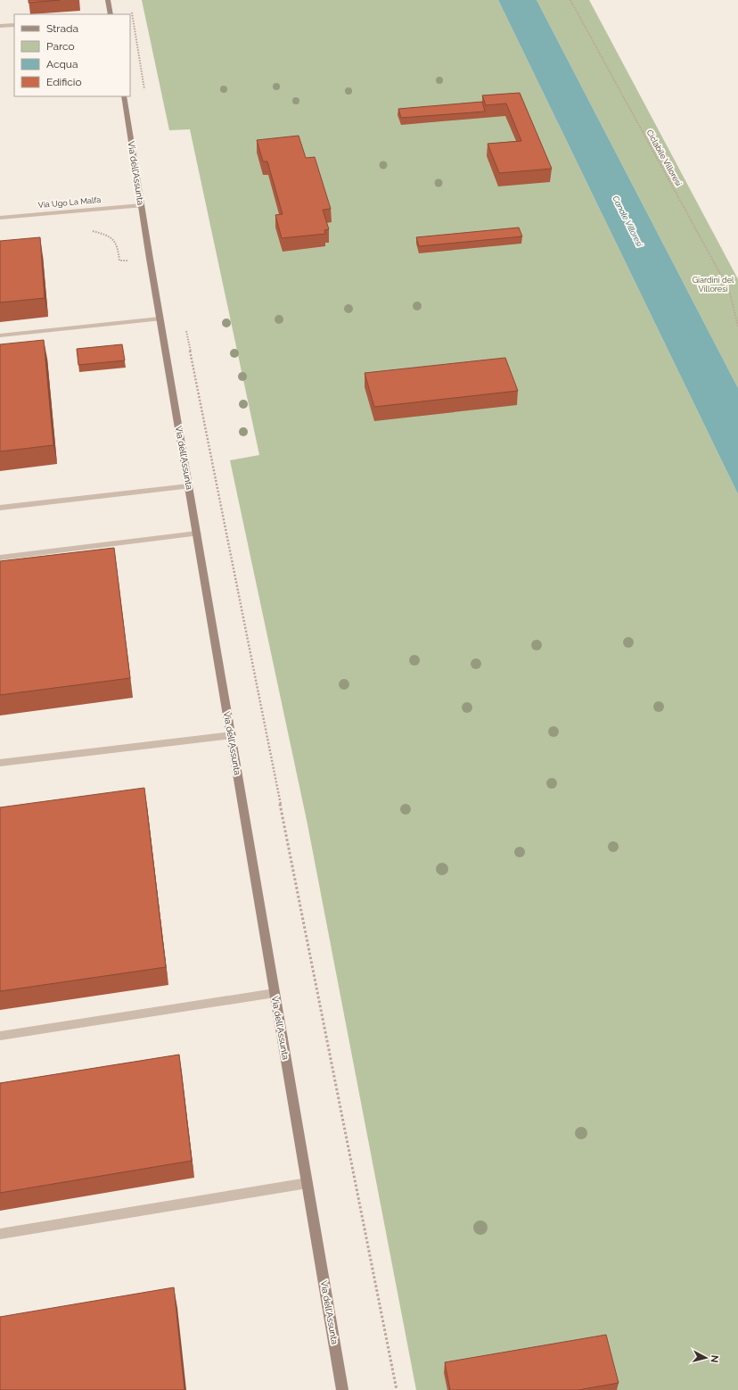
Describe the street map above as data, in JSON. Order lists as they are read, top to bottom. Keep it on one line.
{"streets":{"street":["Via dell'Assunta","Via Ugo La Malfa"],"path":["Ciclabile Villoresi"]},"crossings":[["Via dell'Assunta","Via Ugo La Malfa"]],"water":["Canale Villoresi"],"parks":["Giardini del Villoresi"],"legend":["Strada","Parco","Acqua","Edificio"],"north":"right"}
